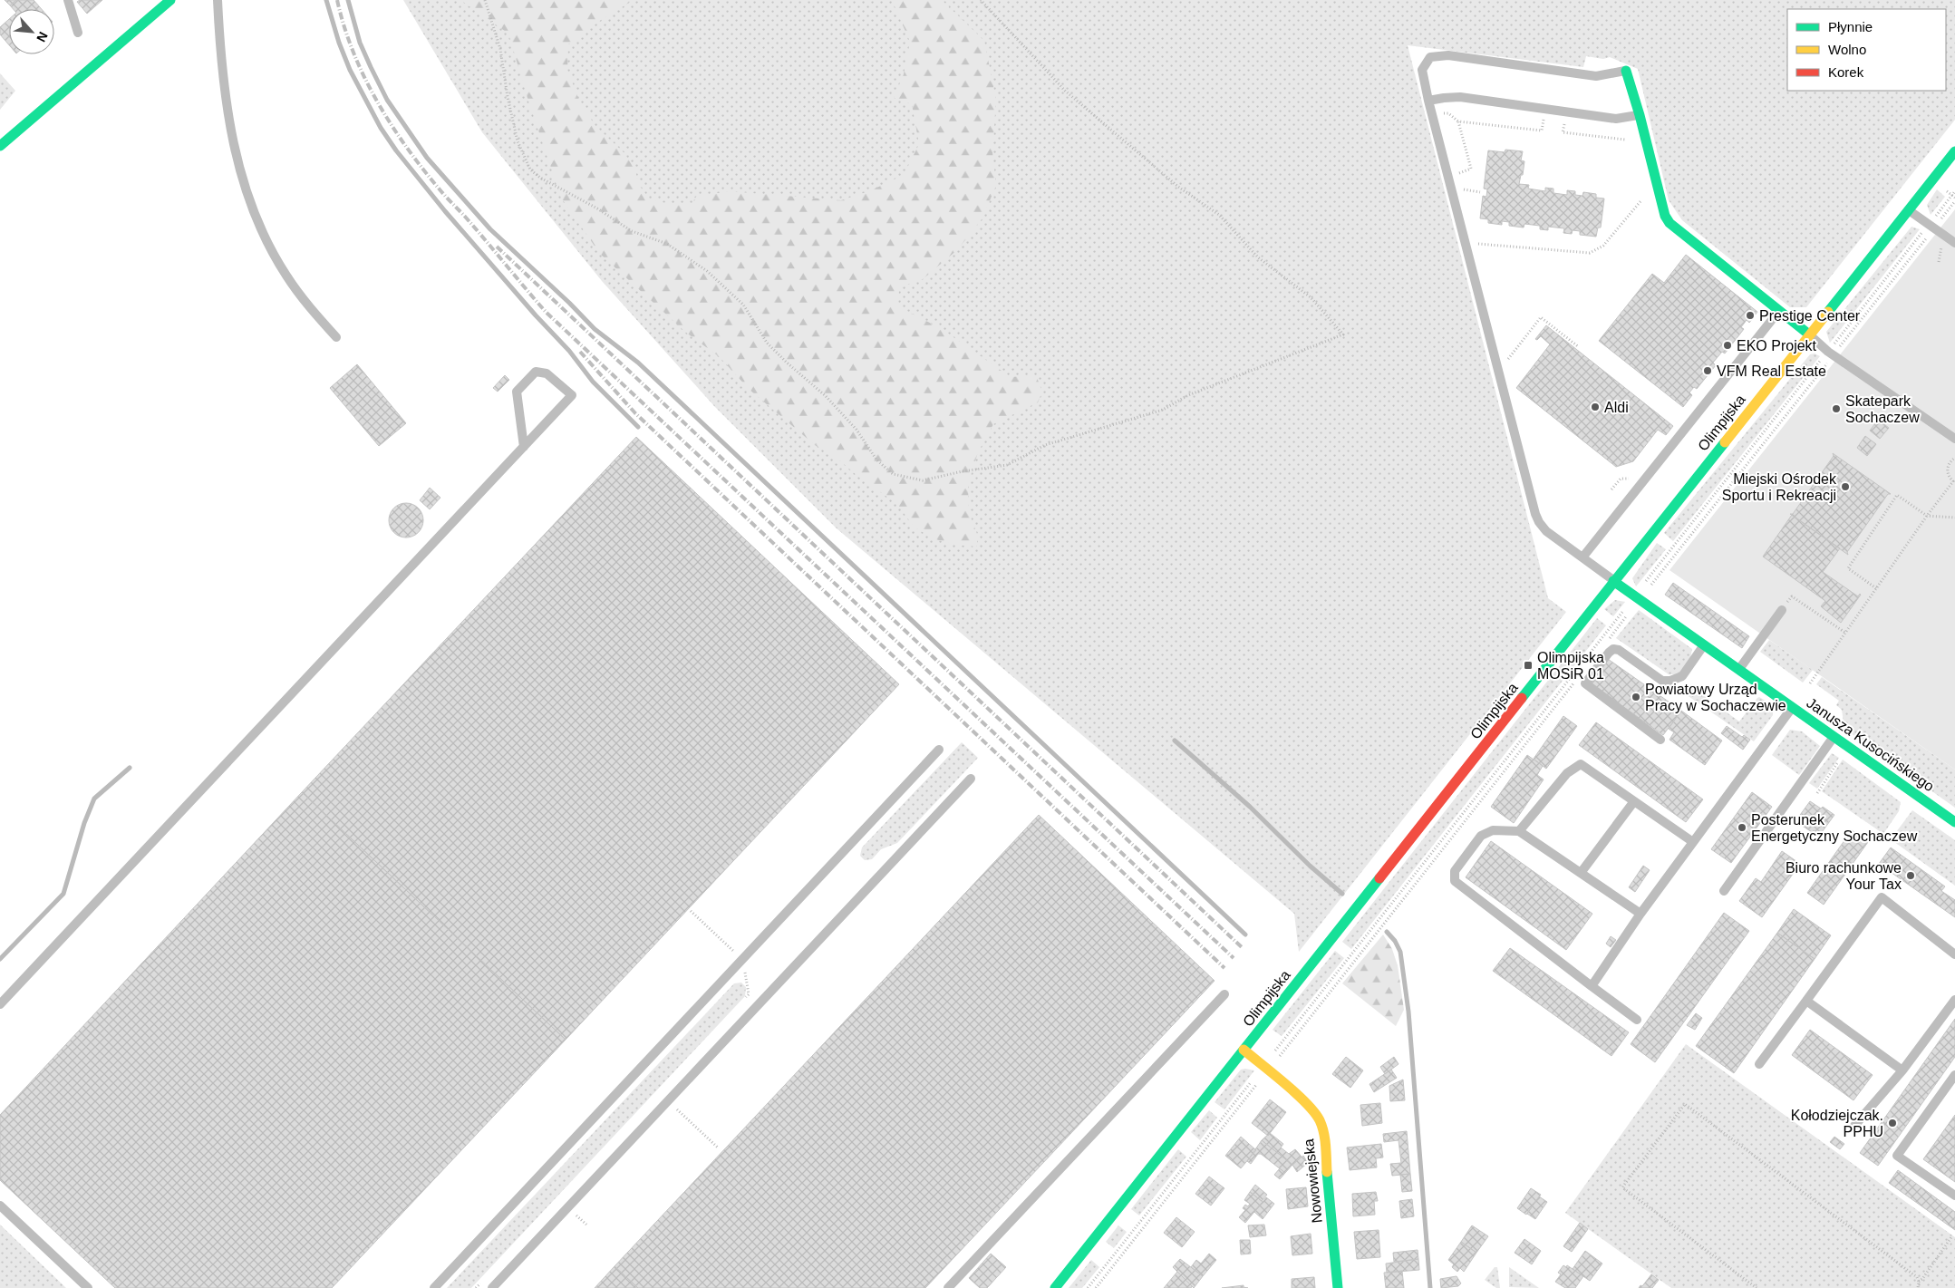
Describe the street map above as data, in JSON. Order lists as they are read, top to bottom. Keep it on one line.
{"streets":{"street":["Olimpijska","Janusza Kusocińskiego","Nowowiejska"]},"crossings":[["Olimpijska","Janusza Kusocińskiego"],["Olimpijska","Nowowiejska"]],"places":{"other":["Prestige Center","EKO Projekt","VFM Real Estate","Aldi","Skatepark Sochaczew","Miejski Ośrodek Sportu i Rekreacji","Powiatowy Urząd Pracy w Sochaczewie","Posterunek Energetyczny Sochaczew","Biuro rachunkowe Your Tax","Kołodziejczak. PPHU"],"transit":["Olimpijska MOSiR 01"]},"legend":["Płynnie","Wolno","Korek"],"north":"bottom right"}
